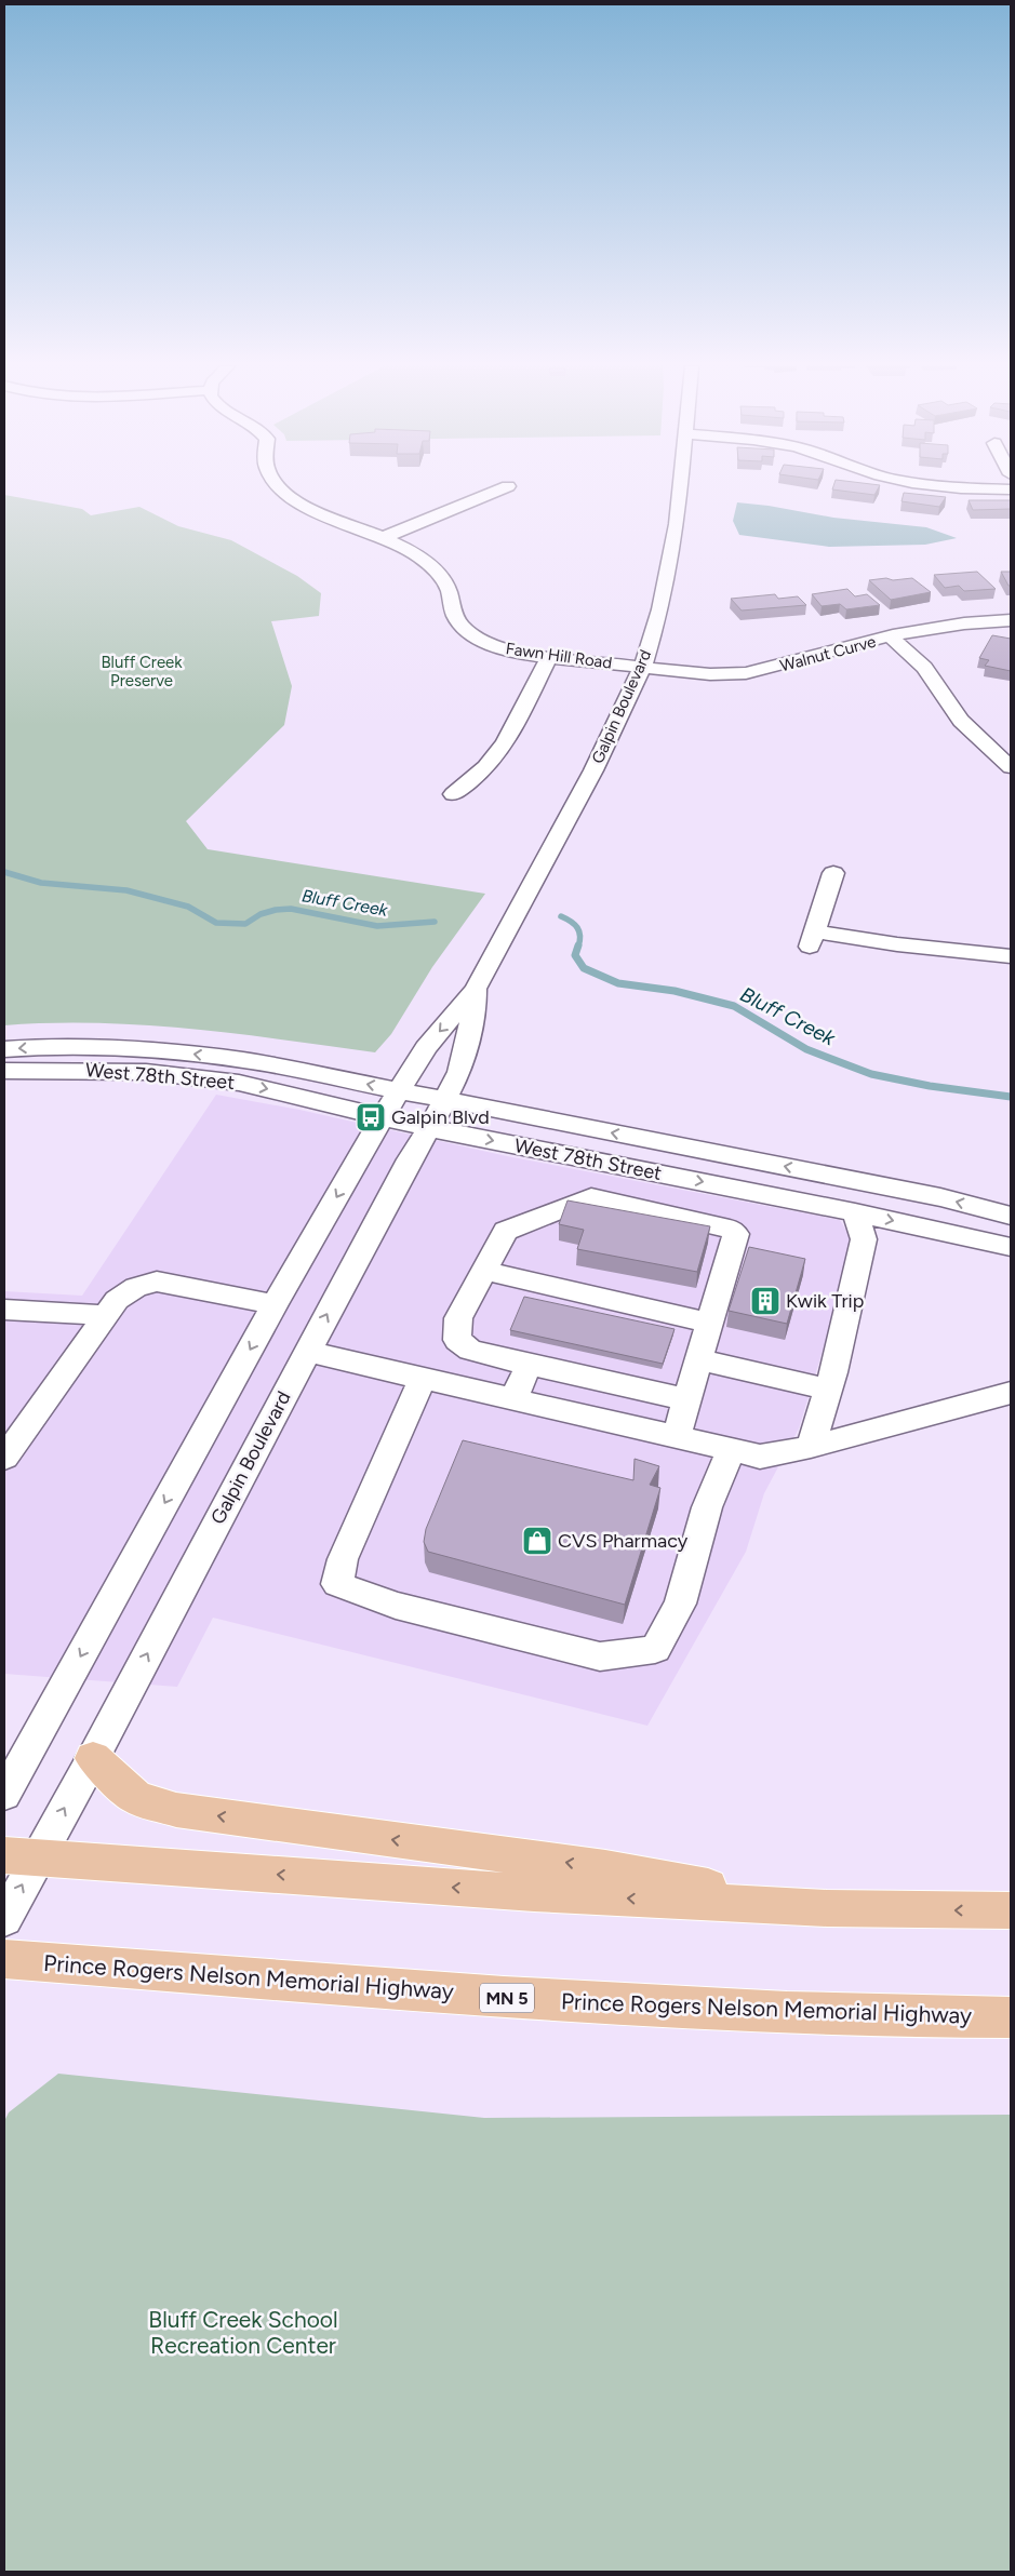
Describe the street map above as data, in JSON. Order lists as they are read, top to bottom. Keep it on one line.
{"streets":{"main road":["Prince Rogers Nelson Memorial Highway","MN 5"],"street":["Walnut Curve","Fawn Hill Road","Galpin Boulevard","West 78th Street"]},"crossings":[["Walnut Curve","Fawn Hill Road"],["Walnut Curve","Galpin Boulevard"],["Fawn Hill Road","Galpin Boulevard"],["Galpin Boulevard","West 78th Street"]],"water":["Bluff Creek"],"parks":["Bluff Creek Preserve","Bluff Creek School Recreation Center"],"places":{"bus stop":["Galpin Blvd"],"building":["Kwik Trip"],"shop":["CVS Pharmacy"]}}
